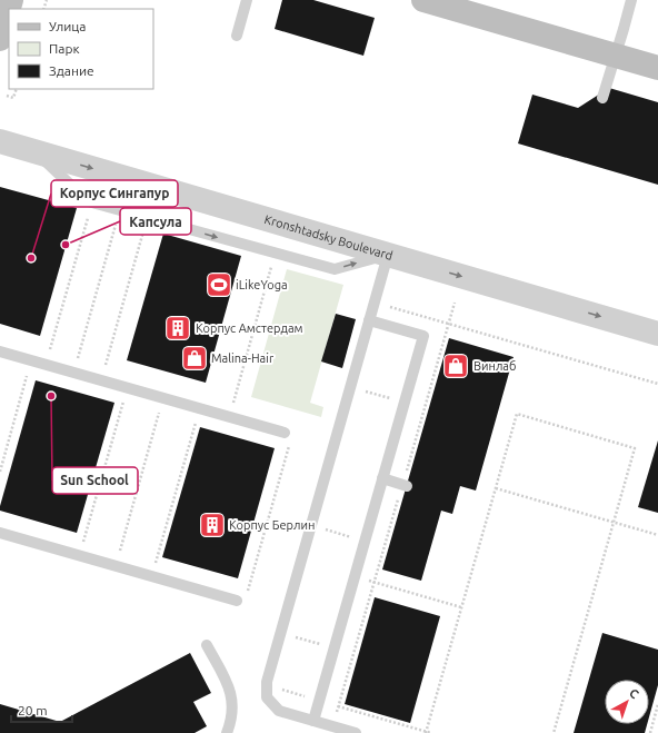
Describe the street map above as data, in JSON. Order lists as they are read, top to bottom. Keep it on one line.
{"streets":{"street":["Kronshtadsky Boulevard"]},"one_way":["Kronshtadsky Boulevard"],"places":{"other":["Капсула","Корпус Сингапур","Sun School"],"sports":["iLikeYoga"],"building":["Корпус Амстердам","Корпус Берлин"],"shop":["Malina-Hair","Винлаб"]},"legend":["Улица","Парк","Здание"],"scale_bar":"20 m","north":"top right"}
